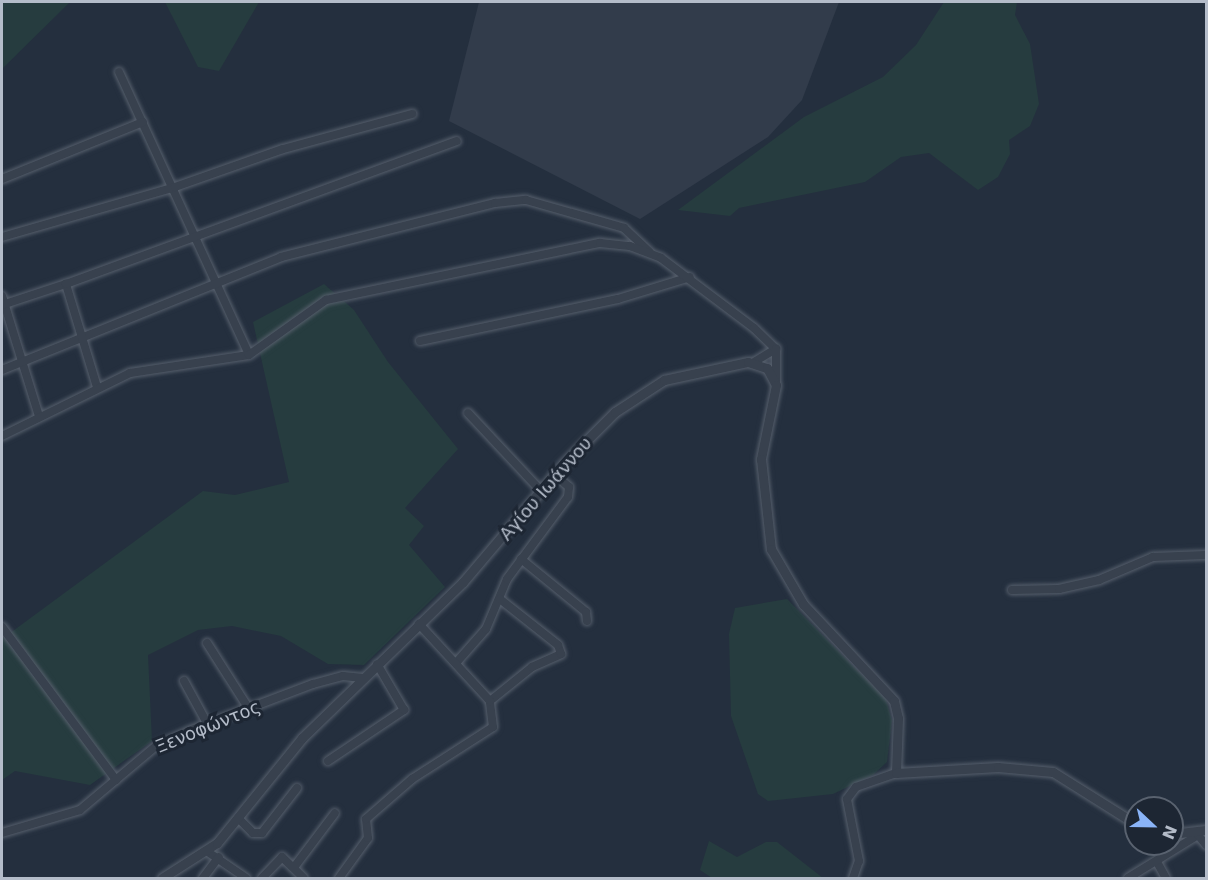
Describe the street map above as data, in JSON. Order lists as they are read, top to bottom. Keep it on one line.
{"streets":{"street":["Αγίου Ιωάννου","Ξενοφώντος"]},"crossings":[["Αγίου Ιωάννου","Ξενοφώντος"]],"north":"right"}
